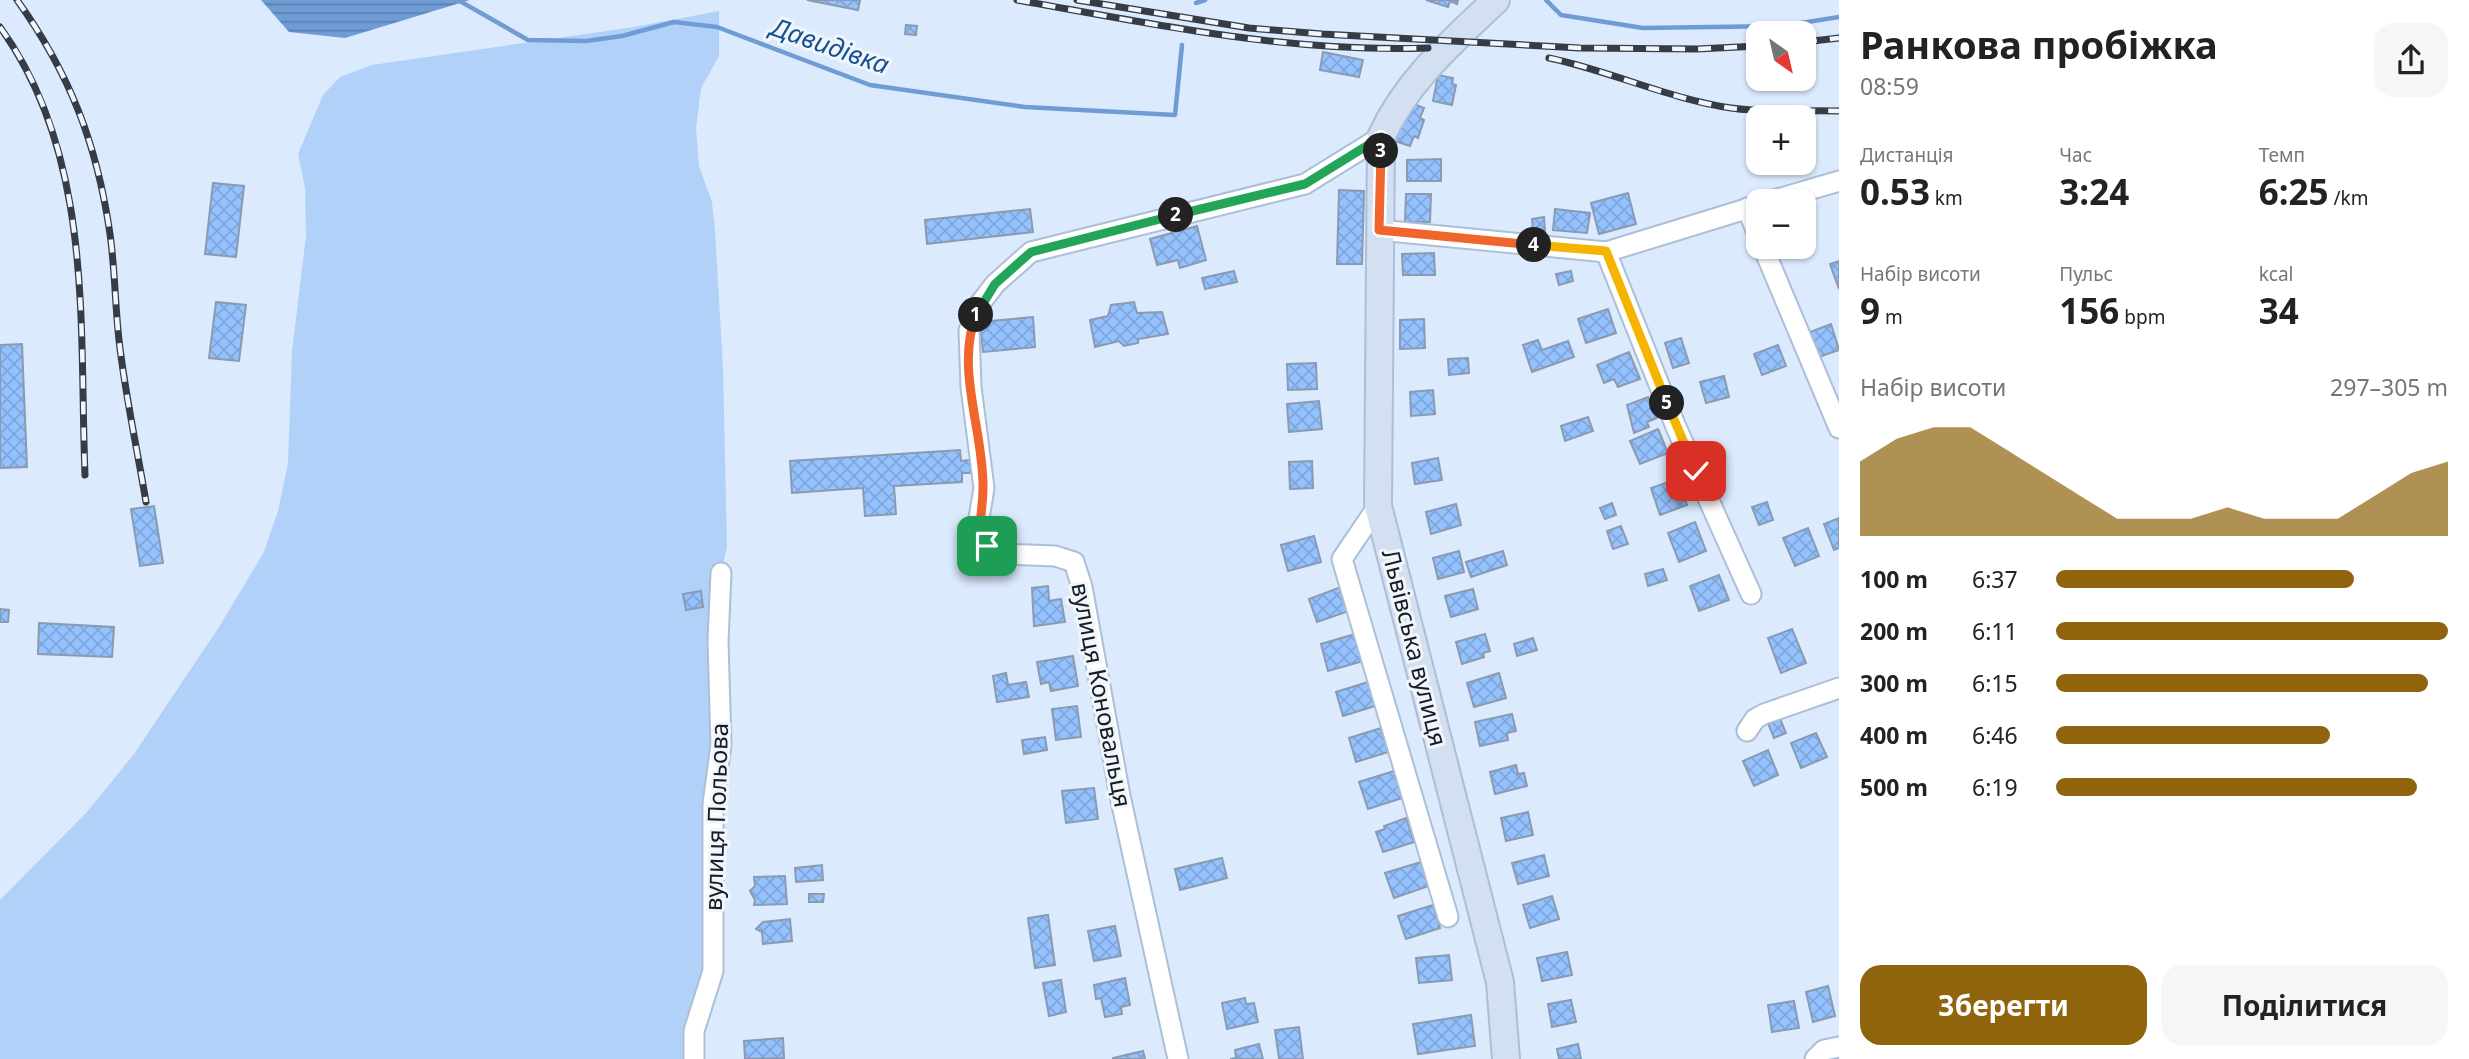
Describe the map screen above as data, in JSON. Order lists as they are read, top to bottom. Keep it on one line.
{"streets":{"street":["Львівська вулиця","вулиця Коновальця","вулиця Польова"]},"crossings":[["Львівська вулиця","вулиця Коновальця"]],"water":["Давидівка"],"north":"bottom right","page":{"heading":["Ранкова пробіжка","08:59"],"map_buttons":["+","−"],"stats":[["Дистанція","0.53 km"],["Час","3:24"],["Темп","6:25 /km"],["Набір висоти","9 m"],["Пульс","156 bpm"],["kcal","34"]],"pins":["3","2","4","1","5"],"chart":["Набір висоти","297–305 m"],"list":[{"name":"100 m","note":"6:37"},{"name":"200 m","note":"6:11"},{"name":"300 m","note":"6:15"},{"name":"400 m","note":"6:46"},{"name":"500 m","note":"6:19"}],"buttons":["Зберегти","Поділитися"]}}
